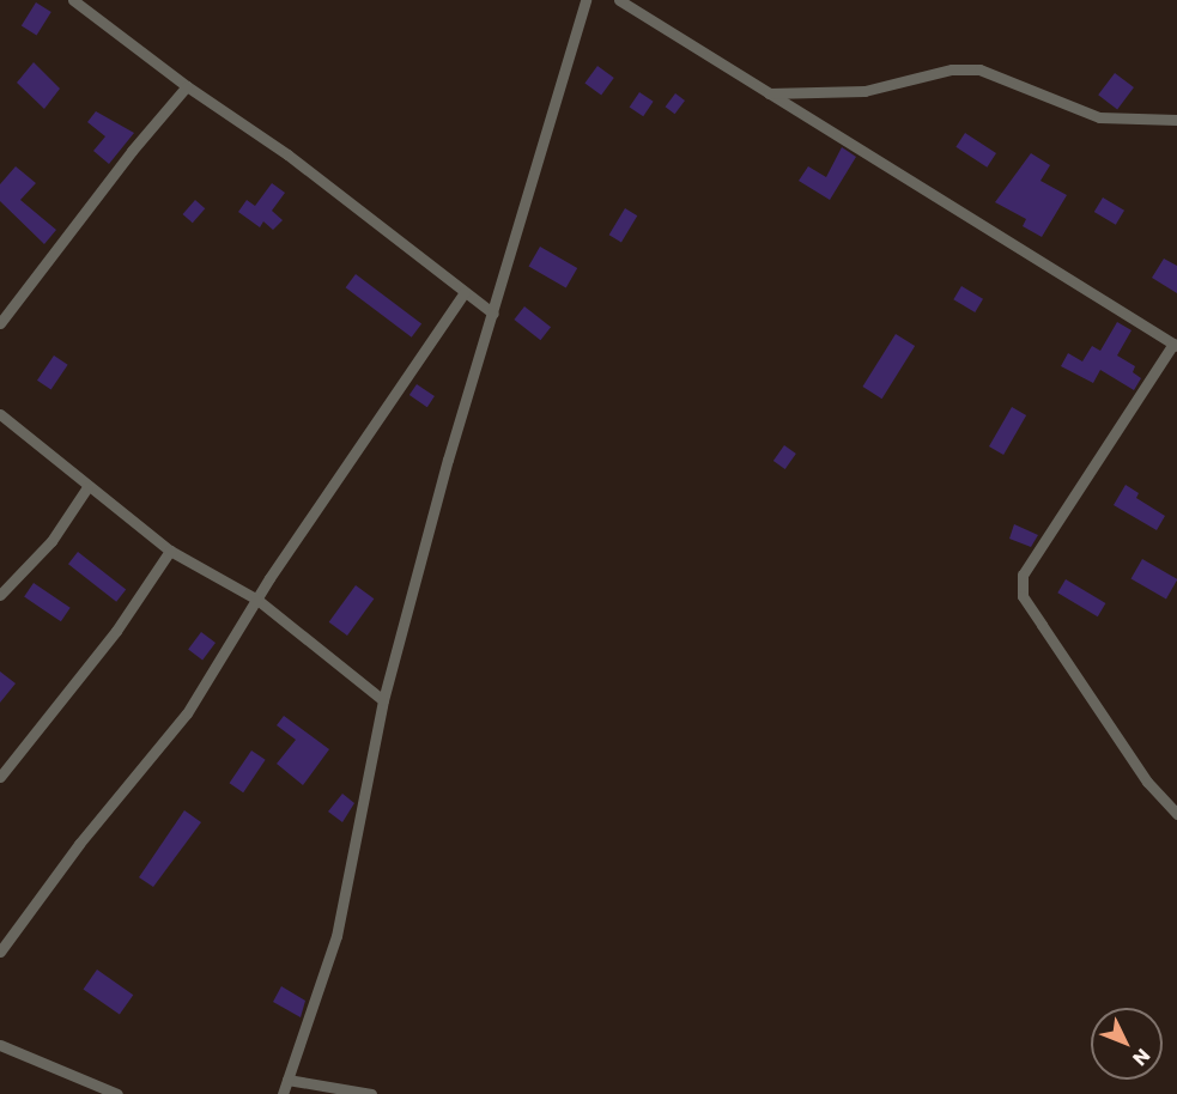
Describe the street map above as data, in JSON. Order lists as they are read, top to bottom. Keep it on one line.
{"north":"bottom right"}
